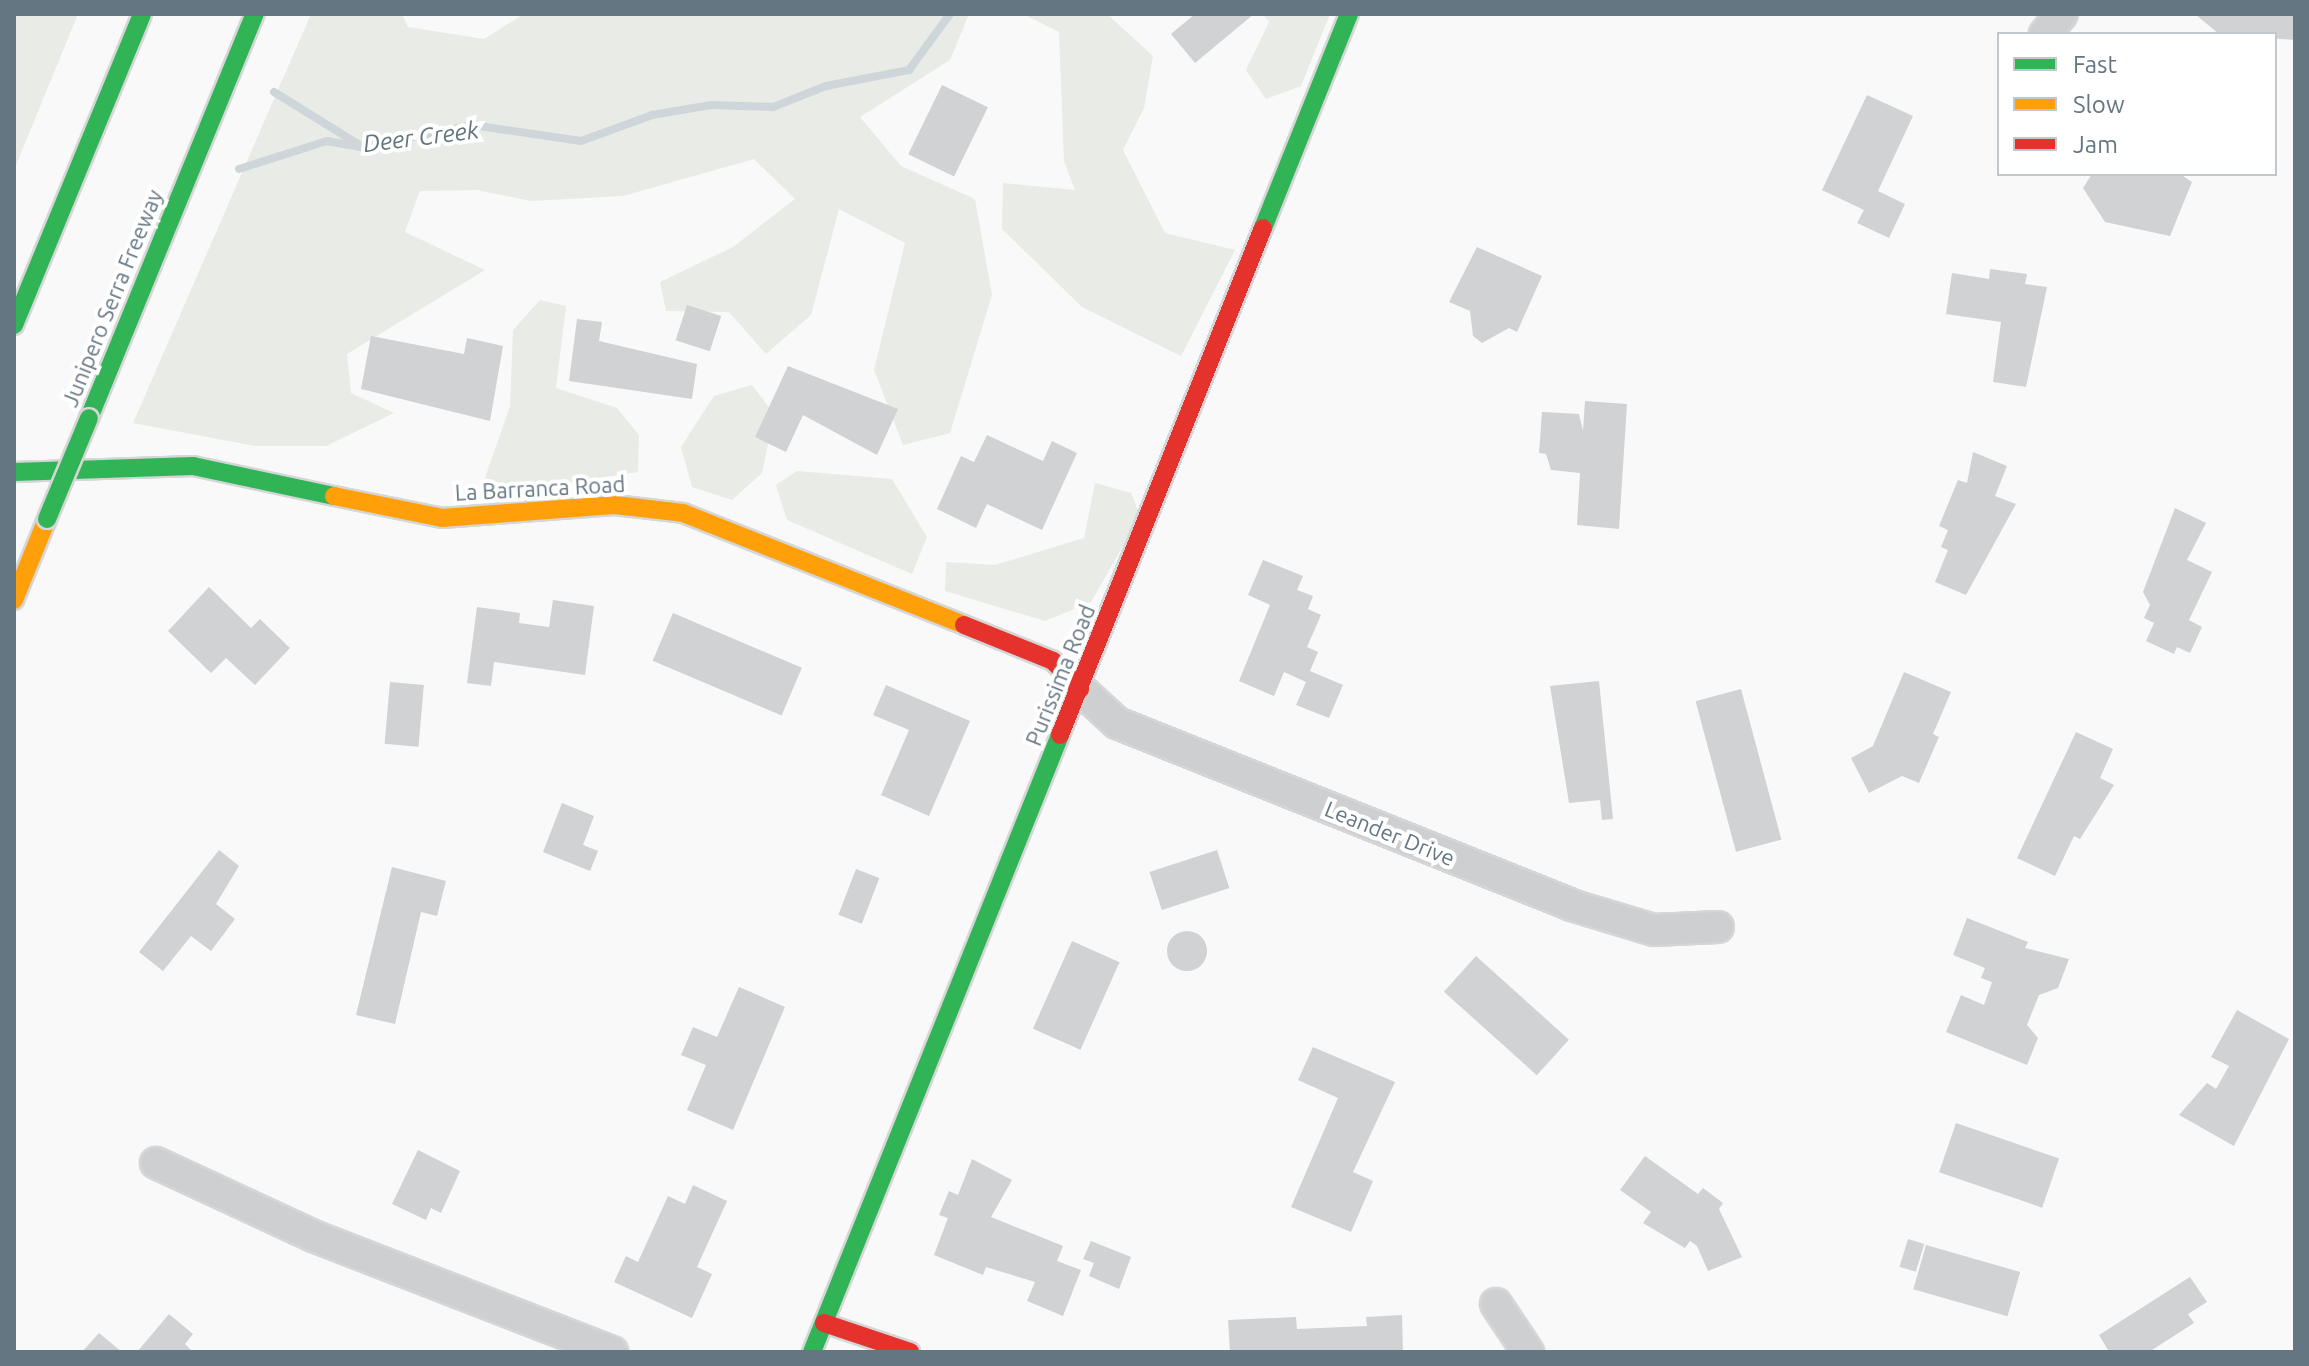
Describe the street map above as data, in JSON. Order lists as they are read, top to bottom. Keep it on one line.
{"streets":{"main road":["Junipero Serra Freeway","La Barranca Road","Purissima Road"],"street":["Leander Drive"]},"crossings":[["La Barranca Road","Purissima Road"],["La Barranca Road","Leander Drive"],["Purissima Road","Leander Drive"]],"water":["Deer Creek"],"legend":["Fast","Slow","Jam"]}
